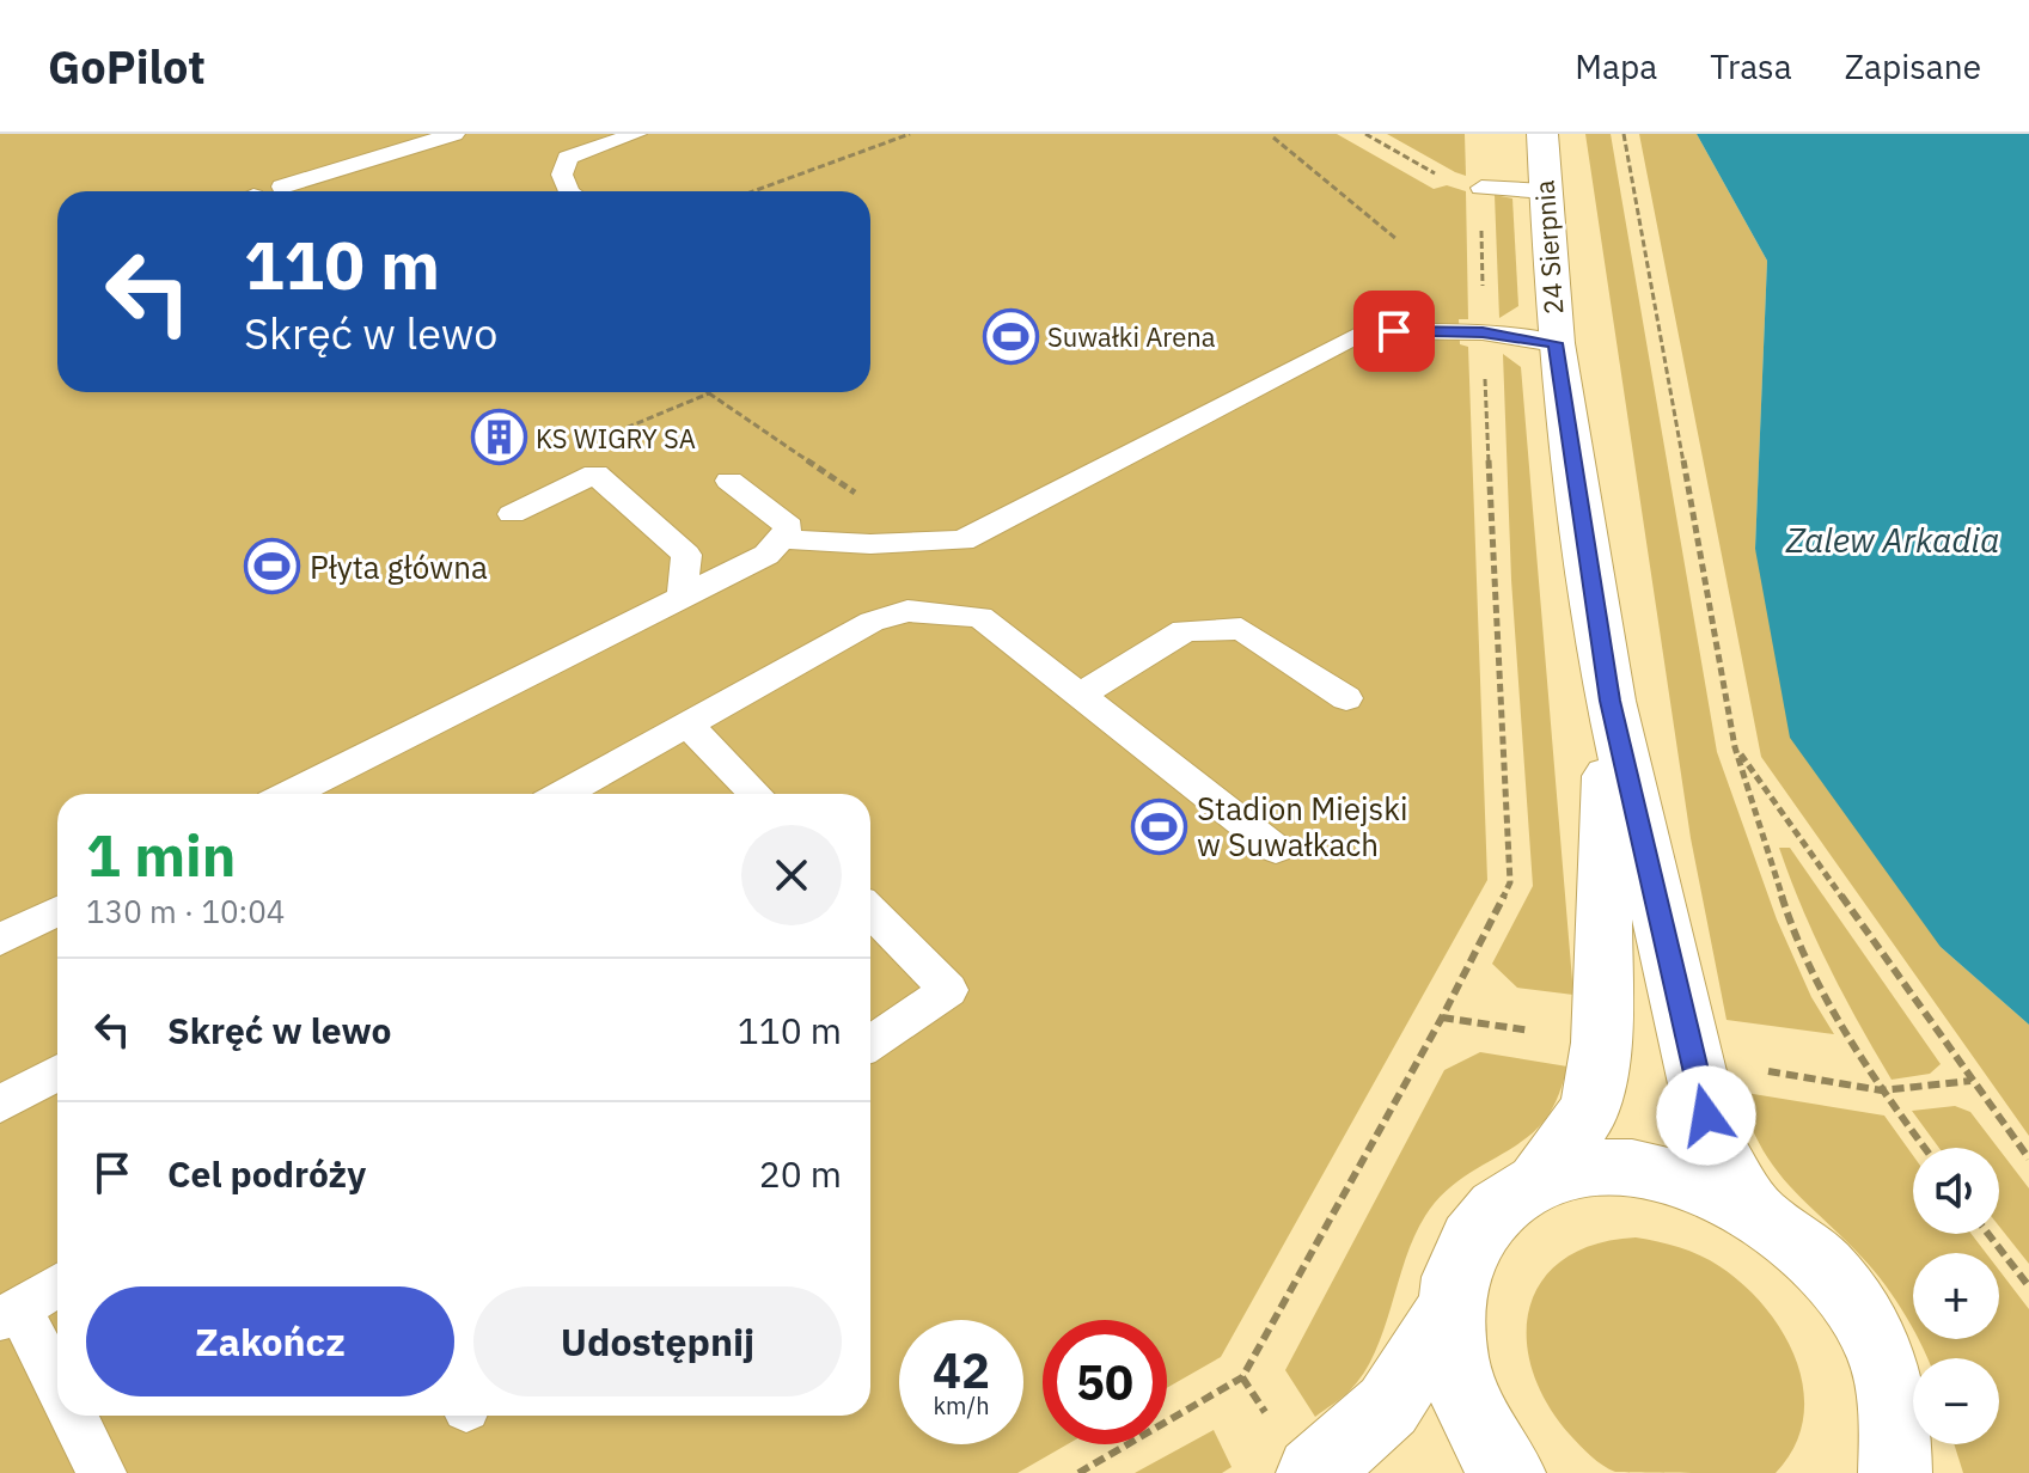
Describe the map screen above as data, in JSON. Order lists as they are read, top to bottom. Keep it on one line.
{"streets":{"main road":["24 Sierpnia"]},"water":["Zalew Arkadia"],"places":{"sports":["Suwałki Arena","Płyta główna","Stadion Miejski w Suwałkach"],"building":["KS WIGRY SA"]},"page":{"header":"GoPilot","nav":["Mapa","Trasa","Zapisane"],"turn":["110 m","Skręć w lewo"],"heading":["1 min","130 m · 10:04"],"list":[{"name":"Skręć w lewo","value":"110 m"},{"name":"Cel podróży","value":"20 m"}],"map_buttons":["+","−"],"buttons":["Zakończ","Udostępnij"],"speed":"42 km/h","limit":"50"}}
